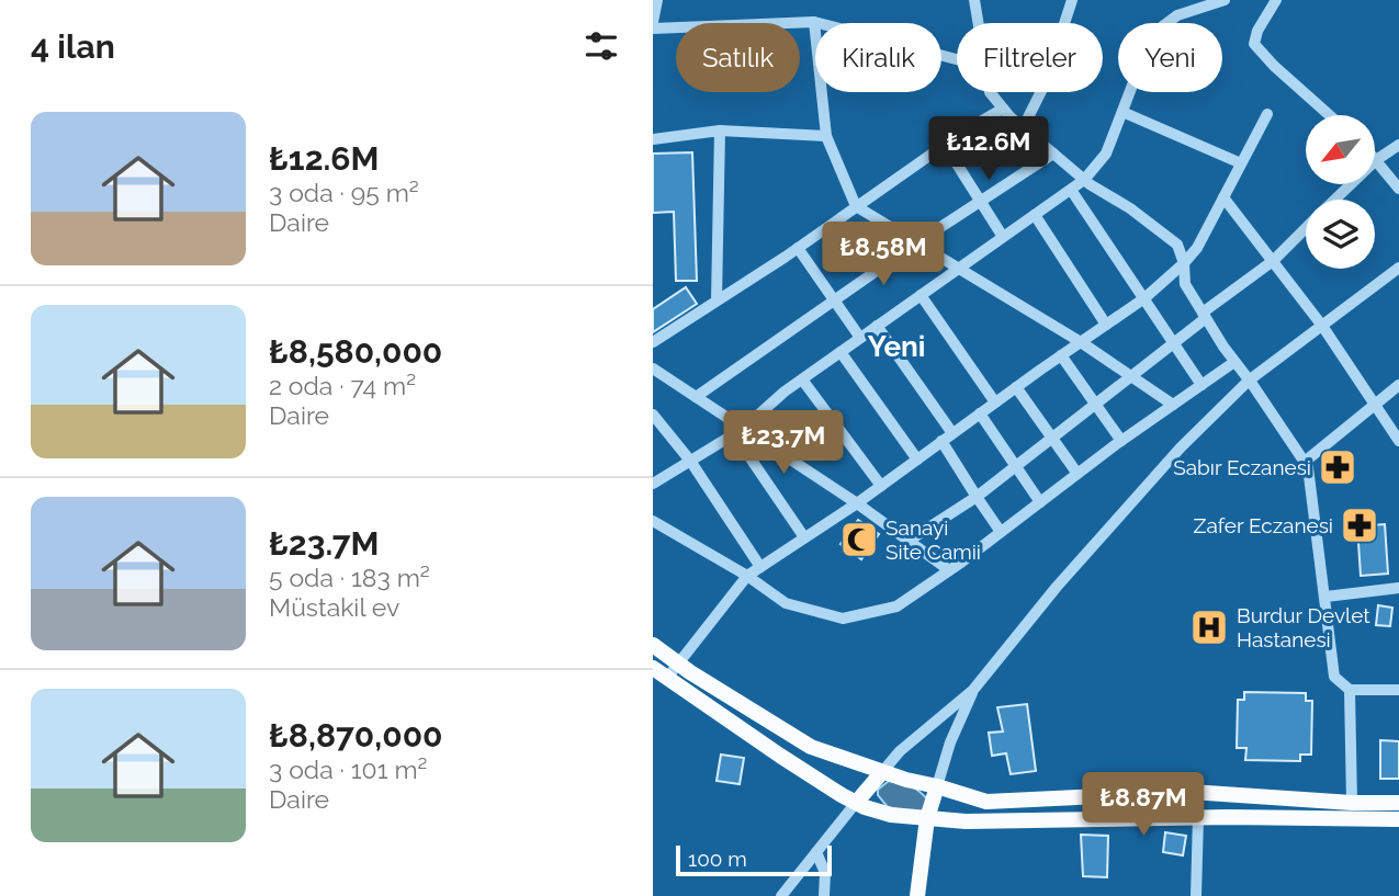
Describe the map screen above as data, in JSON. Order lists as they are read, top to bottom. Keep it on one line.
{"districts":["Yeni"],"places":{"pharmacy":["Sabır Eczanesi","Zafer Eczanesi"],"mosque":["Sanayi Site Camii"],"hospital":["Burdur Devlet Hastanesi"]},"scale_bar":"100 m","north":"bottom left","page":{"heading":"4 ilan","chip":["Satılık","Kiralık","Filtreler","Yeni"],"list":[{"name":"₺12.6M","note":"3 oda · 95 m² · Daire"},{"name":"₺8,580,000","note":"2 oda · 74 m² · Daire"},{"name":"₺23.7M","note":"5 oda · 183 m² · Müstakil ev"},{"name":"₺8,870,000","note":"3 oda · 101 m² · Daire"}],"price":["₺12.6M","₺8.58M","₺23.7M","₺8.87M"],"scale":"100 m"}}
